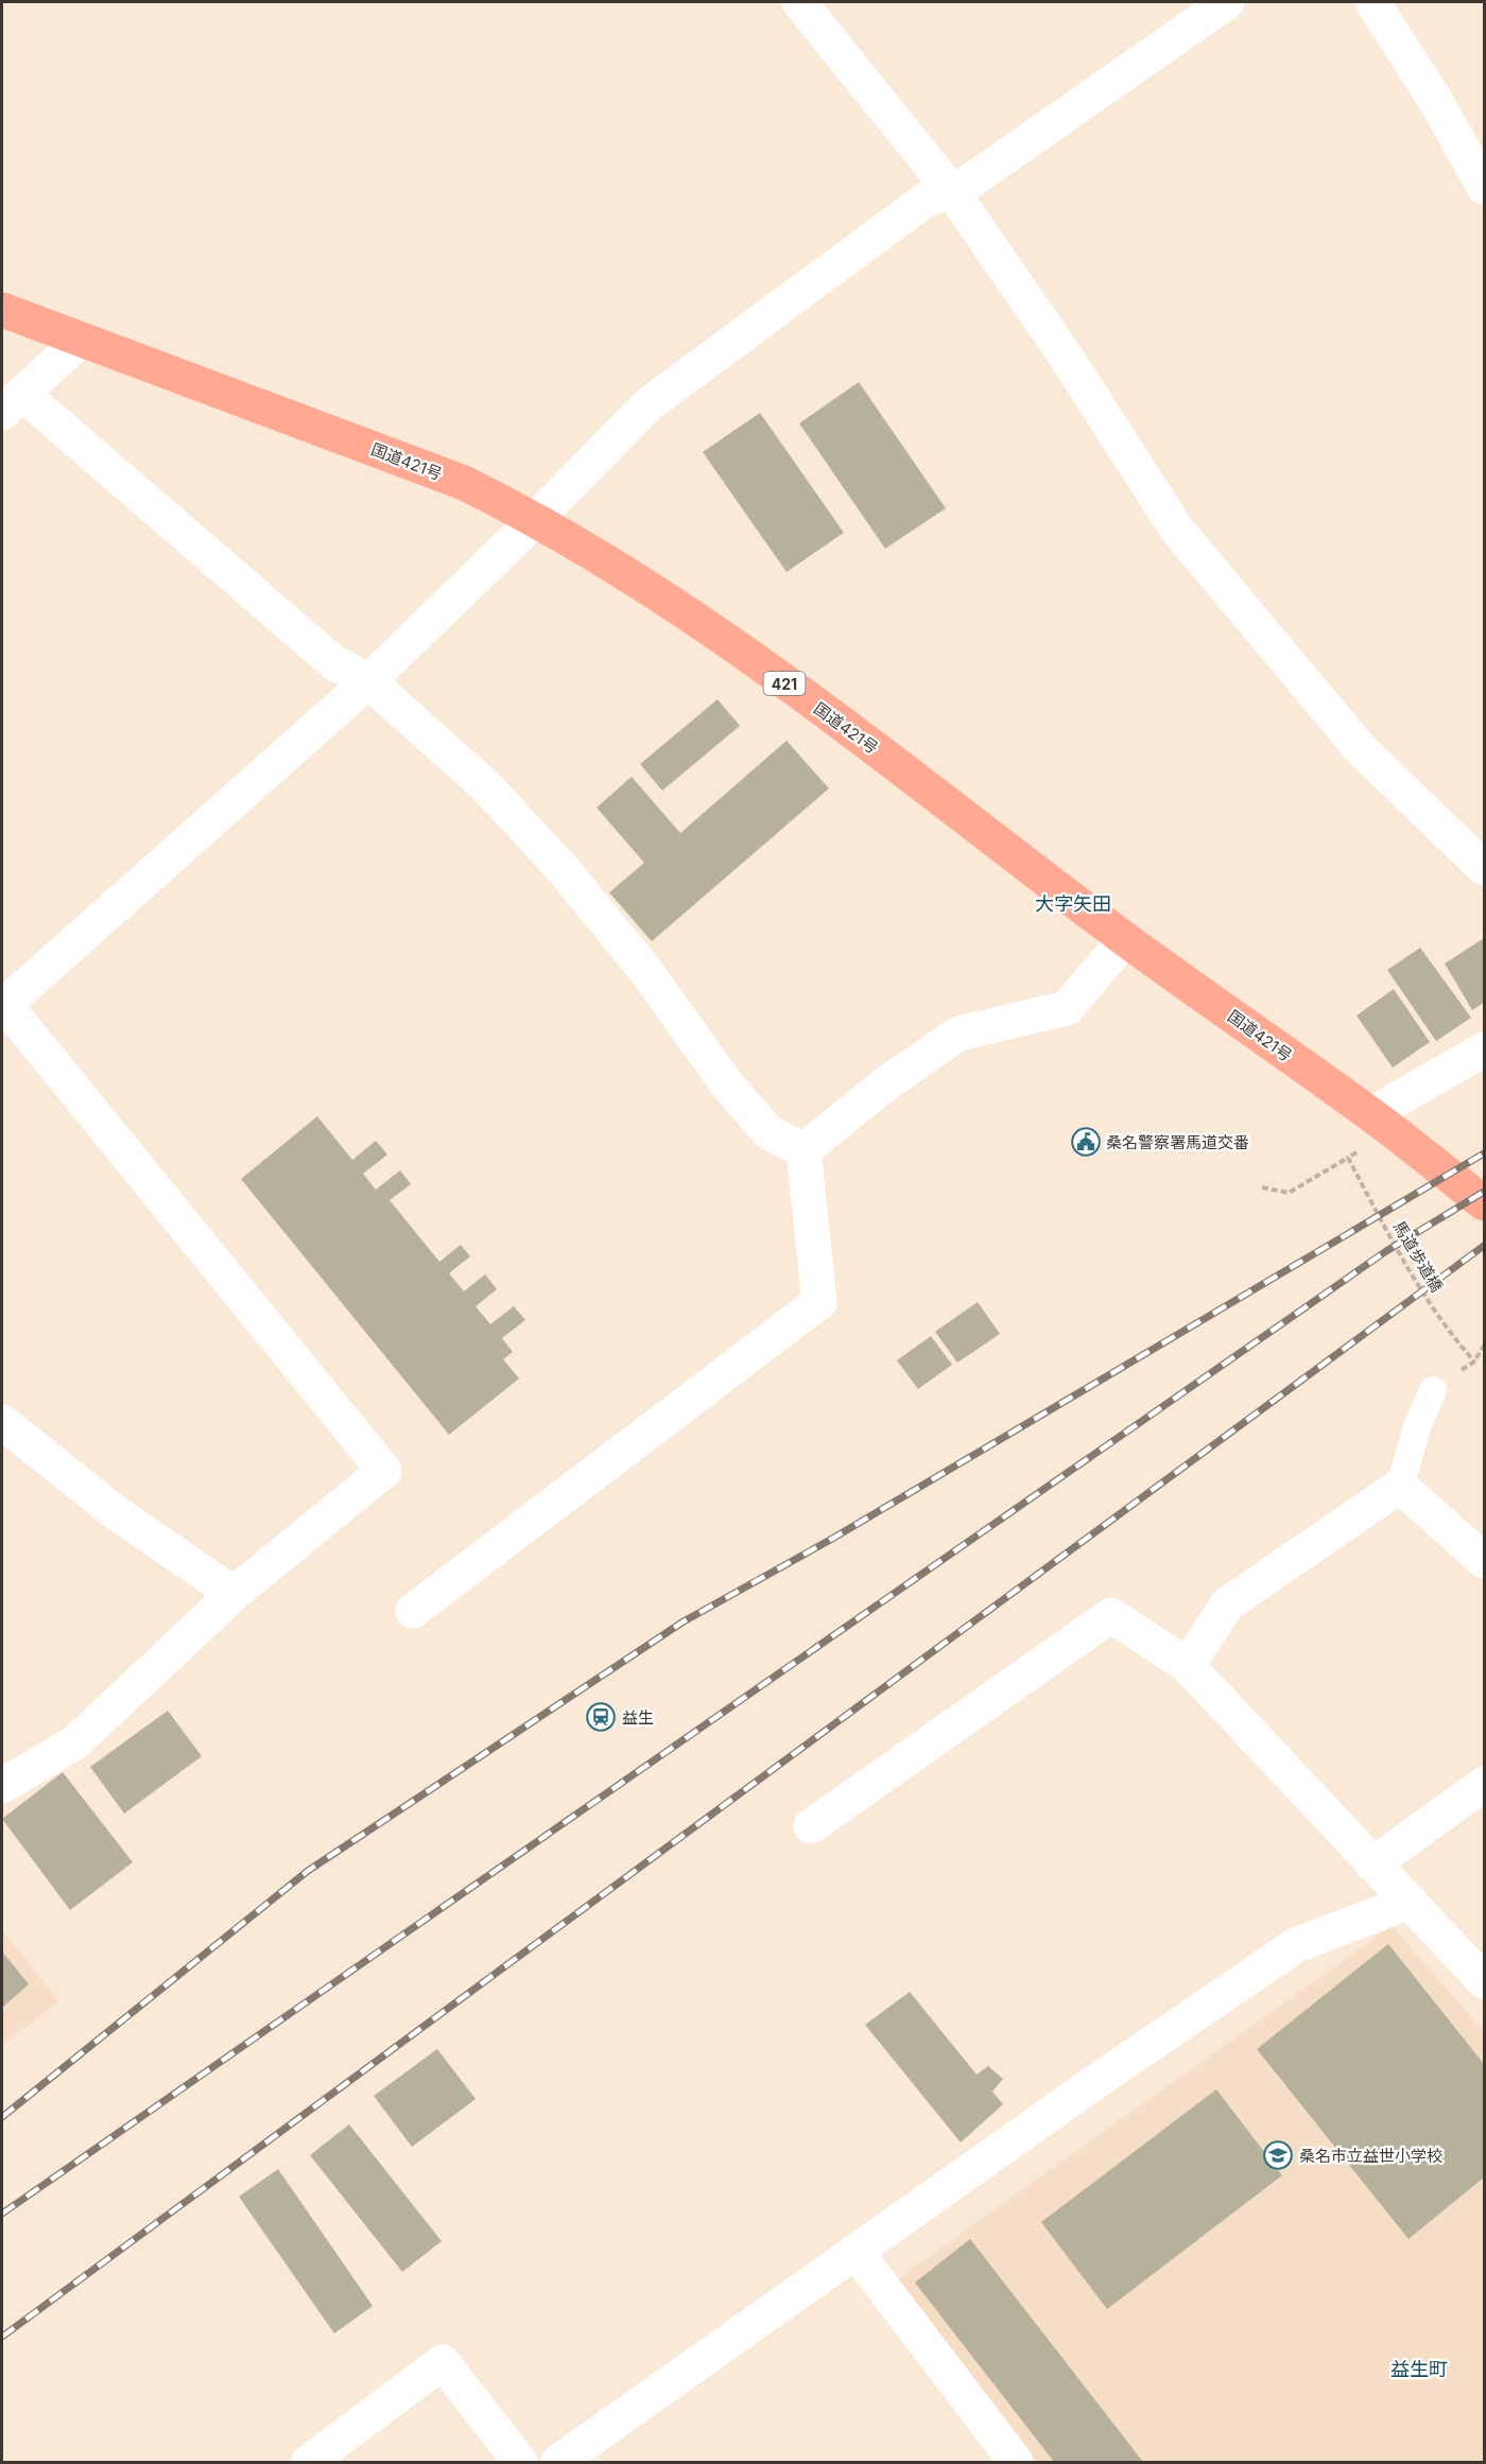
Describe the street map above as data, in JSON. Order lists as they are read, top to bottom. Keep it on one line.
{"streets":{"highway":["国道421号","421"],"path":["馬道歩道橋"]},"districts":["大字矢田","益生町"],"places":{"public building":["桑名警察署馬道交番"],"station":["益生"],"school or university":["桑名市立益世小学校"]}}
